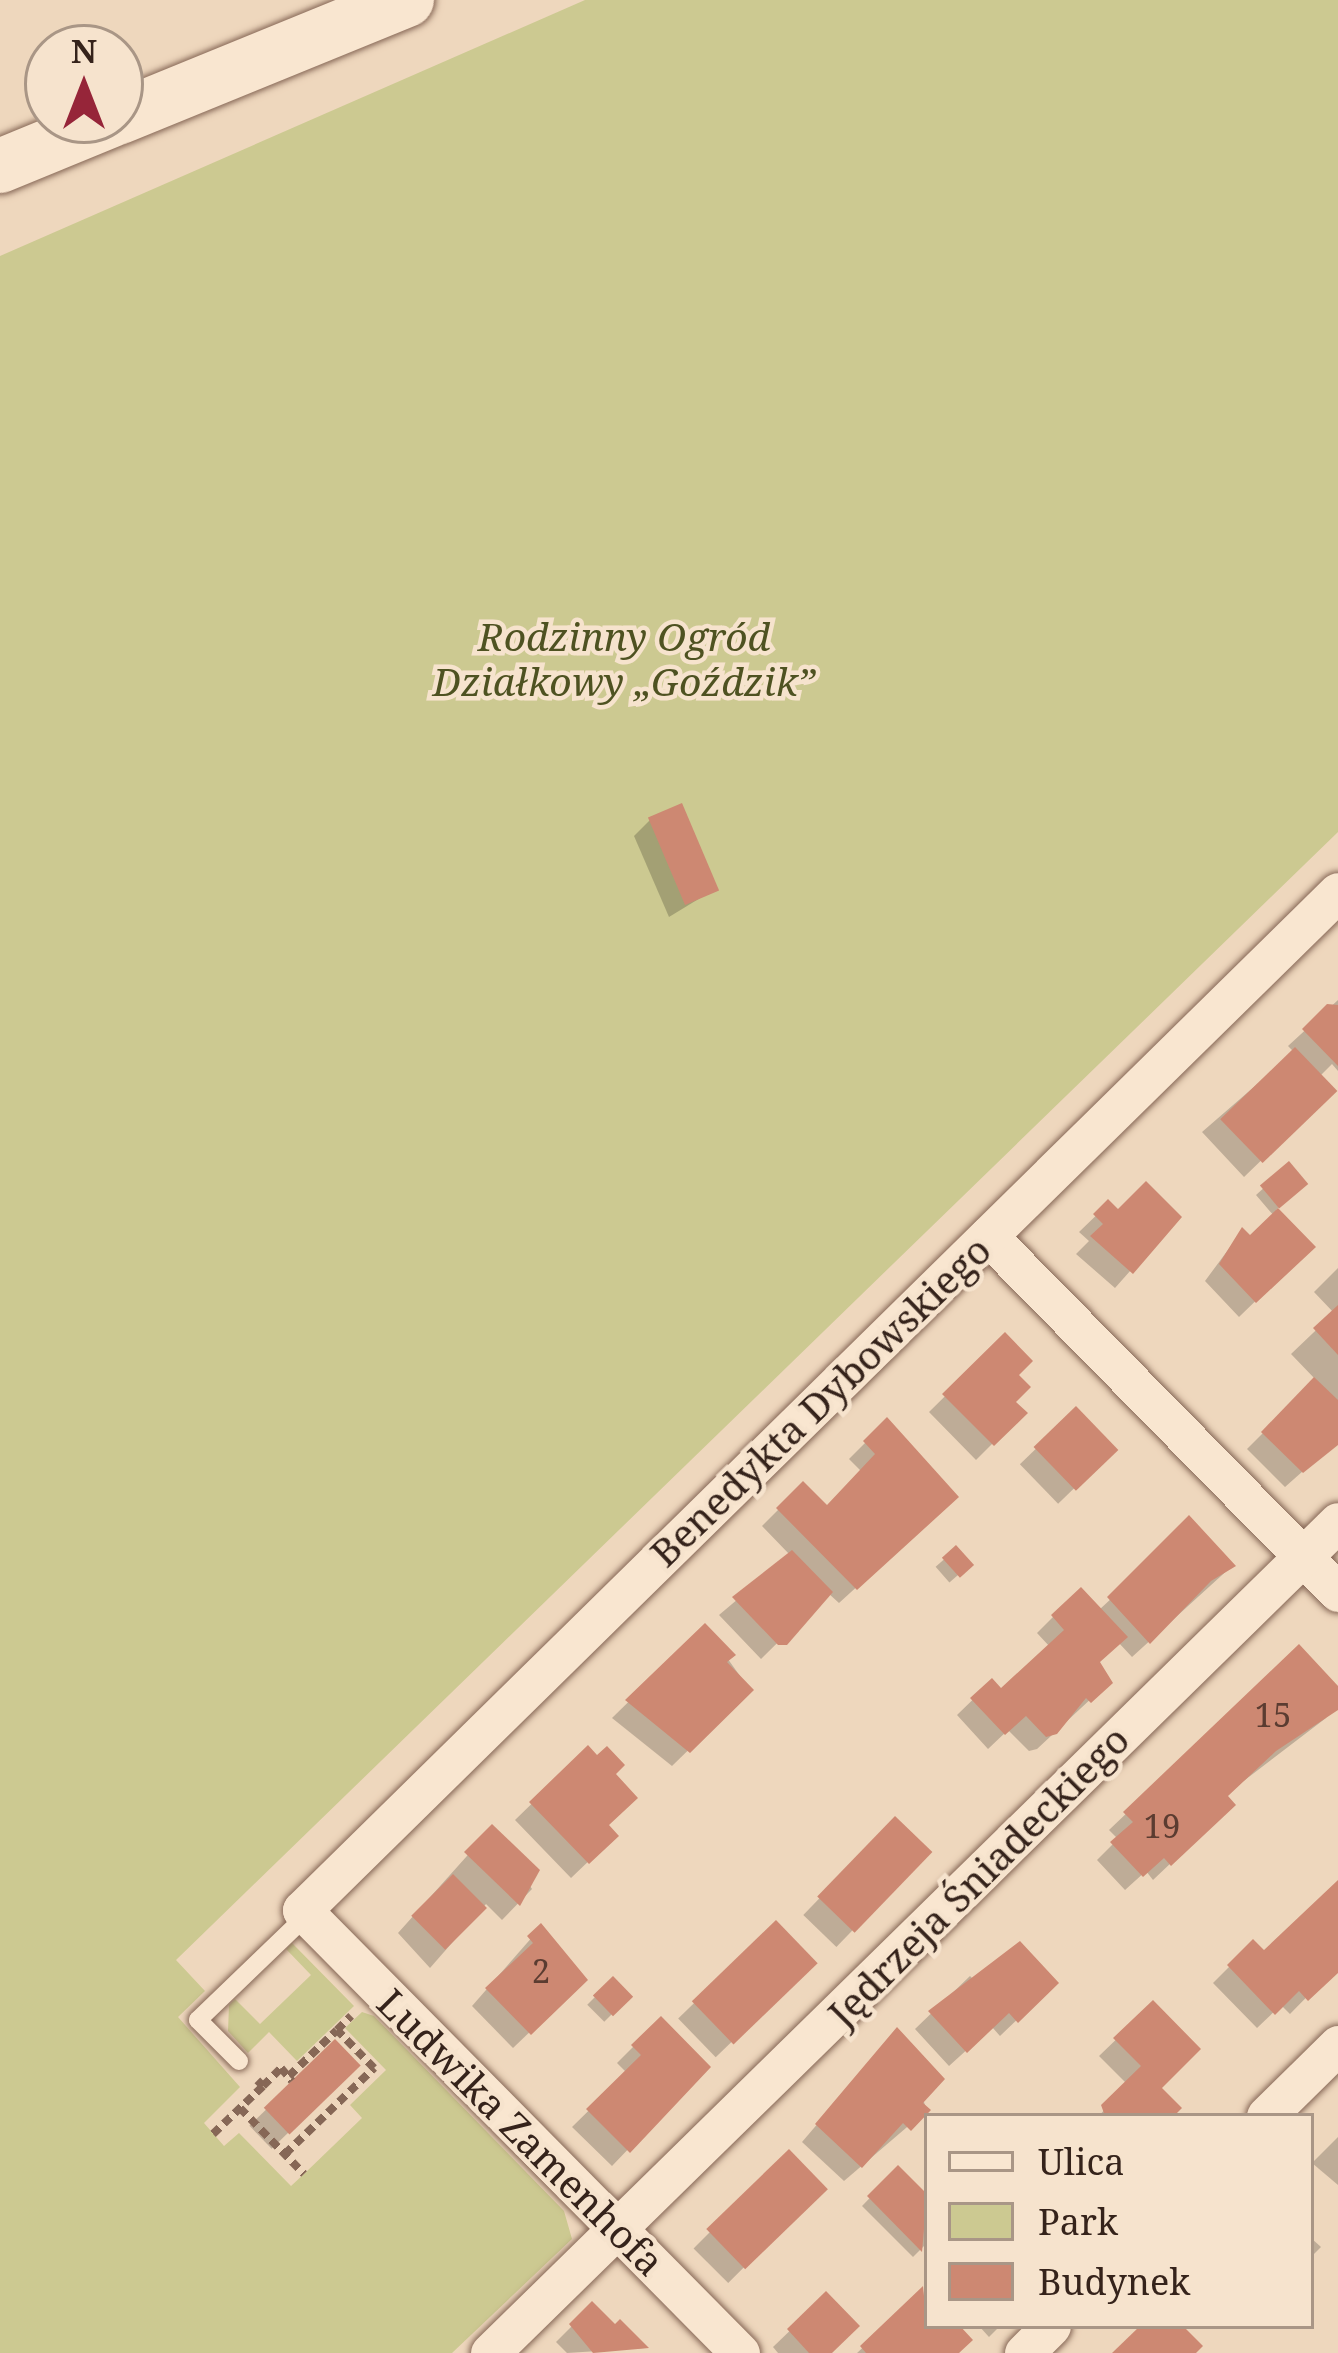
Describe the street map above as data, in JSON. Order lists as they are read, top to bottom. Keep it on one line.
{"streets":{"street":["Benedykta Dybowskiego","Jędrzeja Śniadeckiego","Ludwika Zamenhofa"]},"crossings":[["Benedykta Dybowskiego","Ludwika Zamenhofa"],["Jędrzeja Śniadeckiego","Ludwika Zamenhofa"]],"parks":["Rodzinny Ogród Działkowy „Goździk”"],"house_numbers":["15","19","2"],"legend":["Ulica","Park","Budynek"],"north":"top"}
